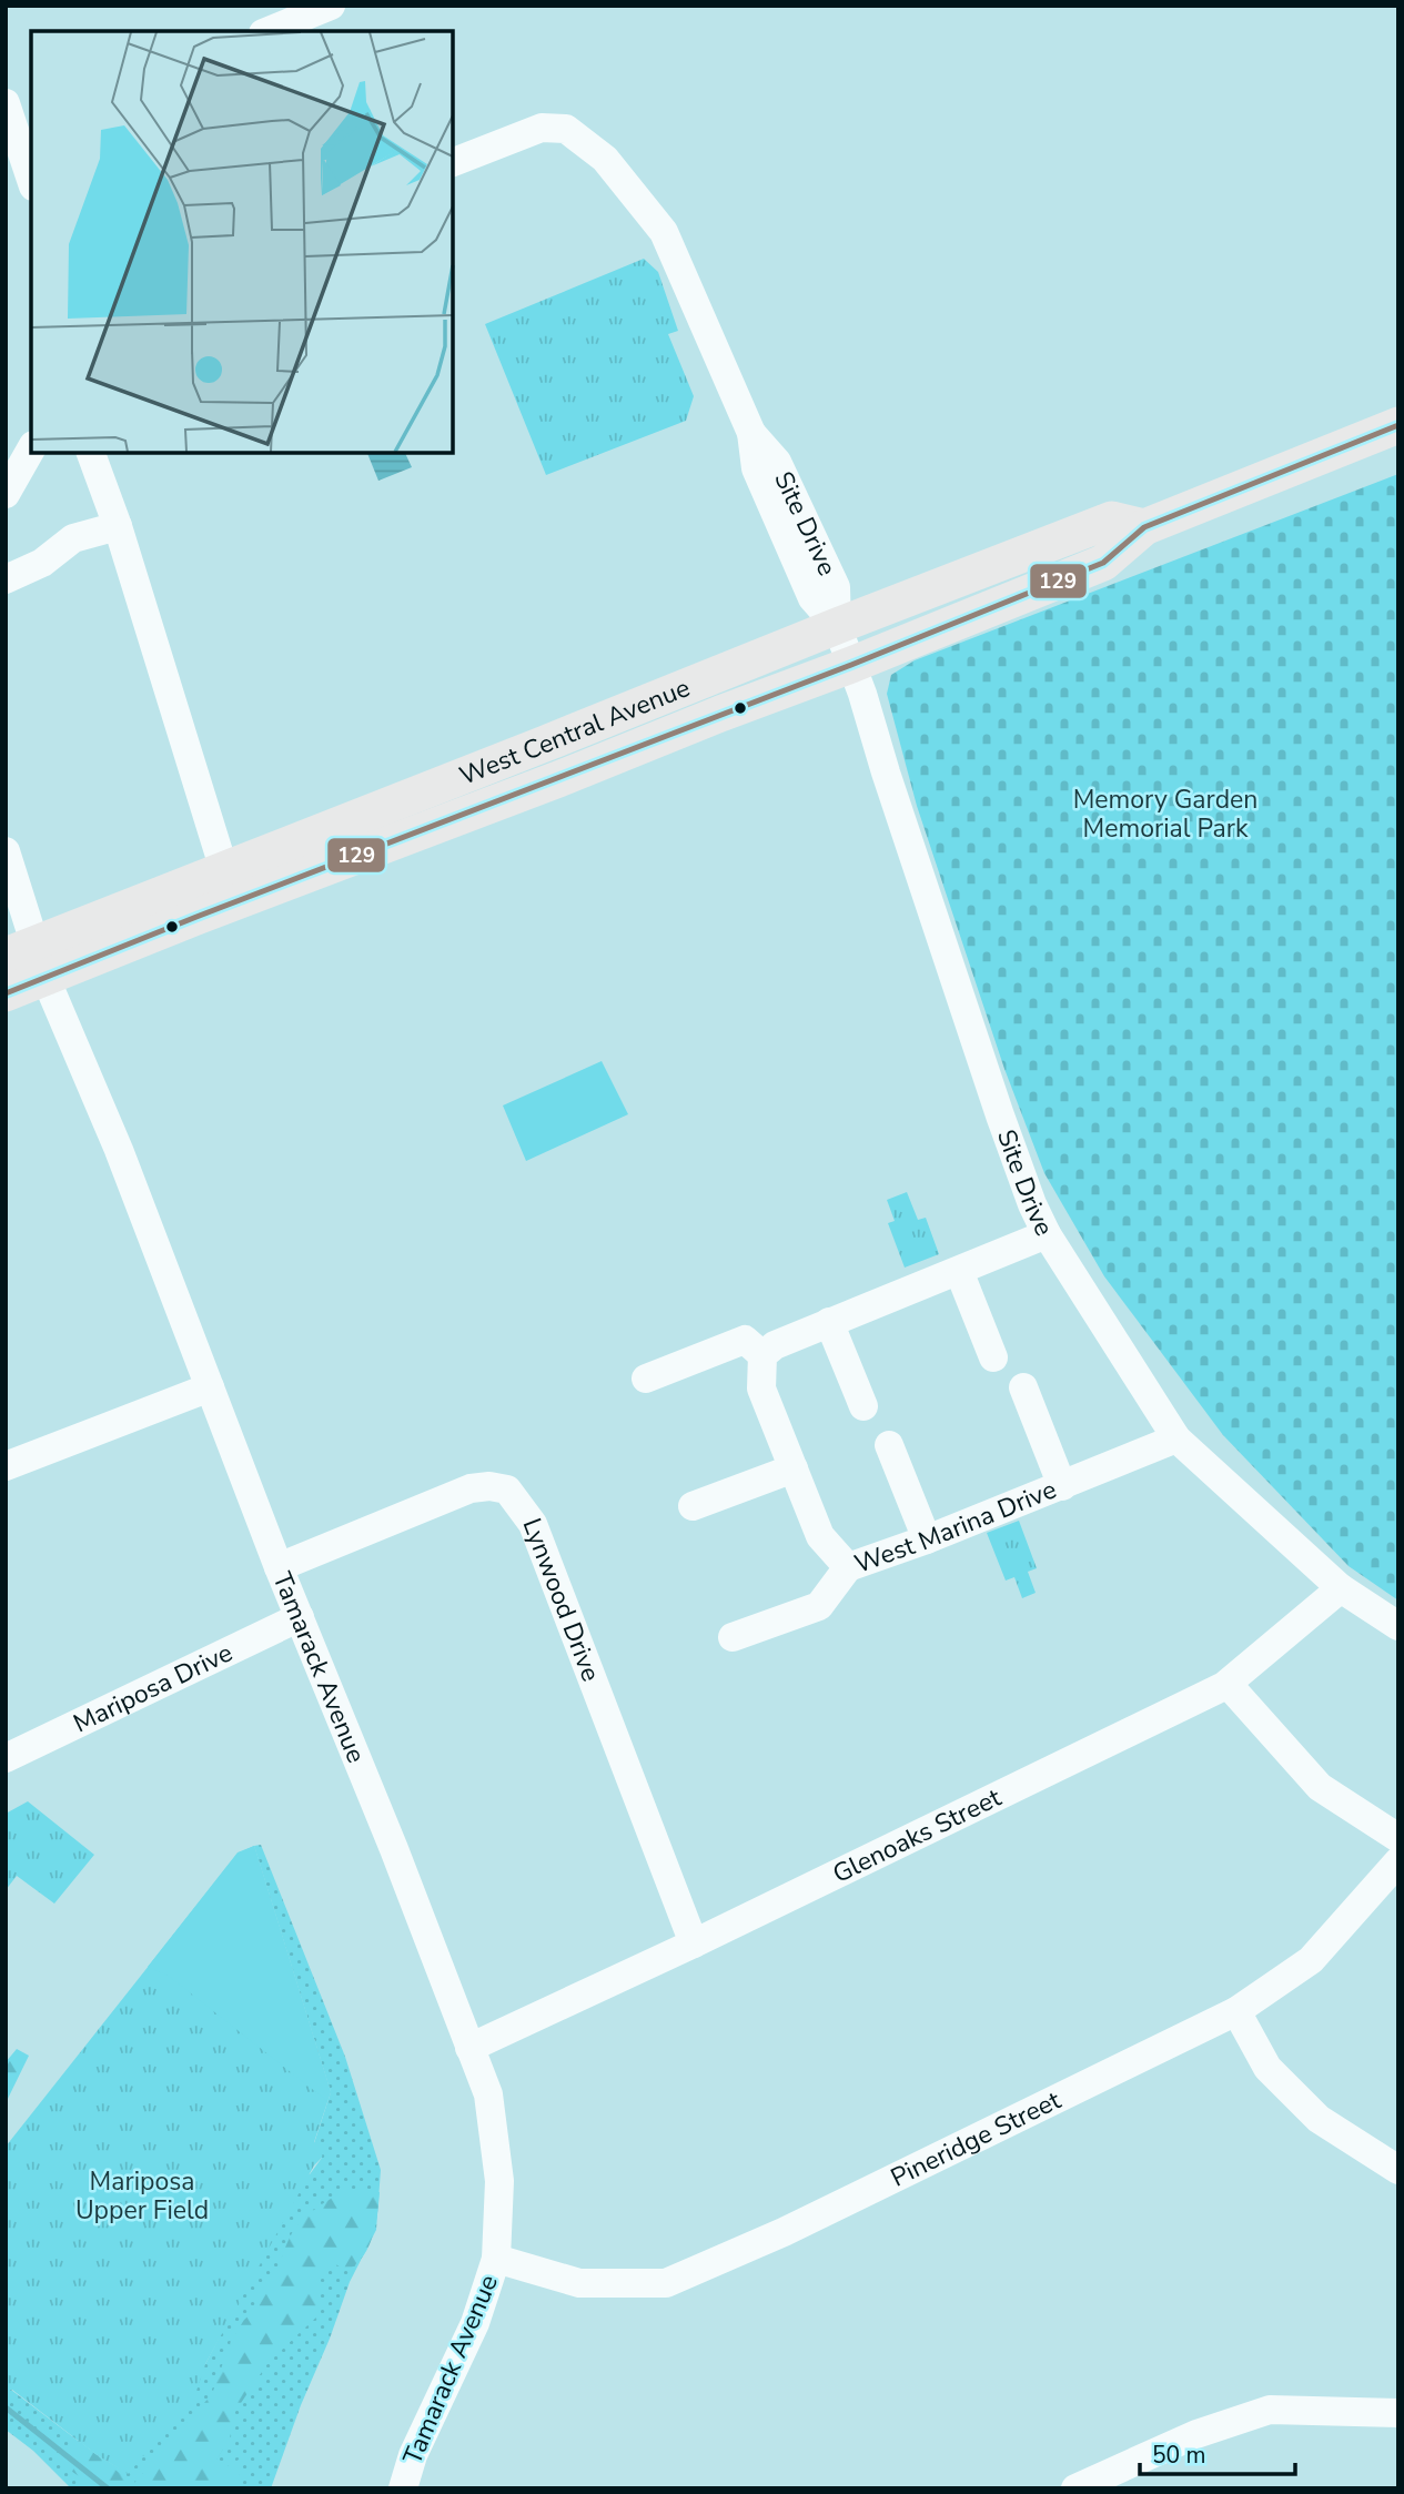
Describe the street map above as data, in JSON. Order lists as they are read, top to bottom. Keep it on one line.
{"streets":{"main road":["West Central Avenue"],"street":["Site Drive","West Marina Drive","Lynwood Drive","Tamarack Avenue","Mariposa Drive","Glenoaks Street","Pineridge Street"]},"crossings":[["Site Drive","West Central Avenue"],["Site Drive","West Marina Drive"],["Site Drive","Glenoaks Street"],["West Central Avenue","Tamarack Avenue"],["Lynwood Drive","Tamarack Avenue"],["Lynwood Drive","Glenoaks Street"],["Tamarack Avenue","Mariposa Drive"],["Tamarack Avenue","Glenoaks Street"],["Tamarack Avenue","Pineridge Street"]],"parks":["Memory Garden Memorial Park","Mariposa Upper Field"],"lines":["transit line 129"],"scale_bar":"50 m"}
